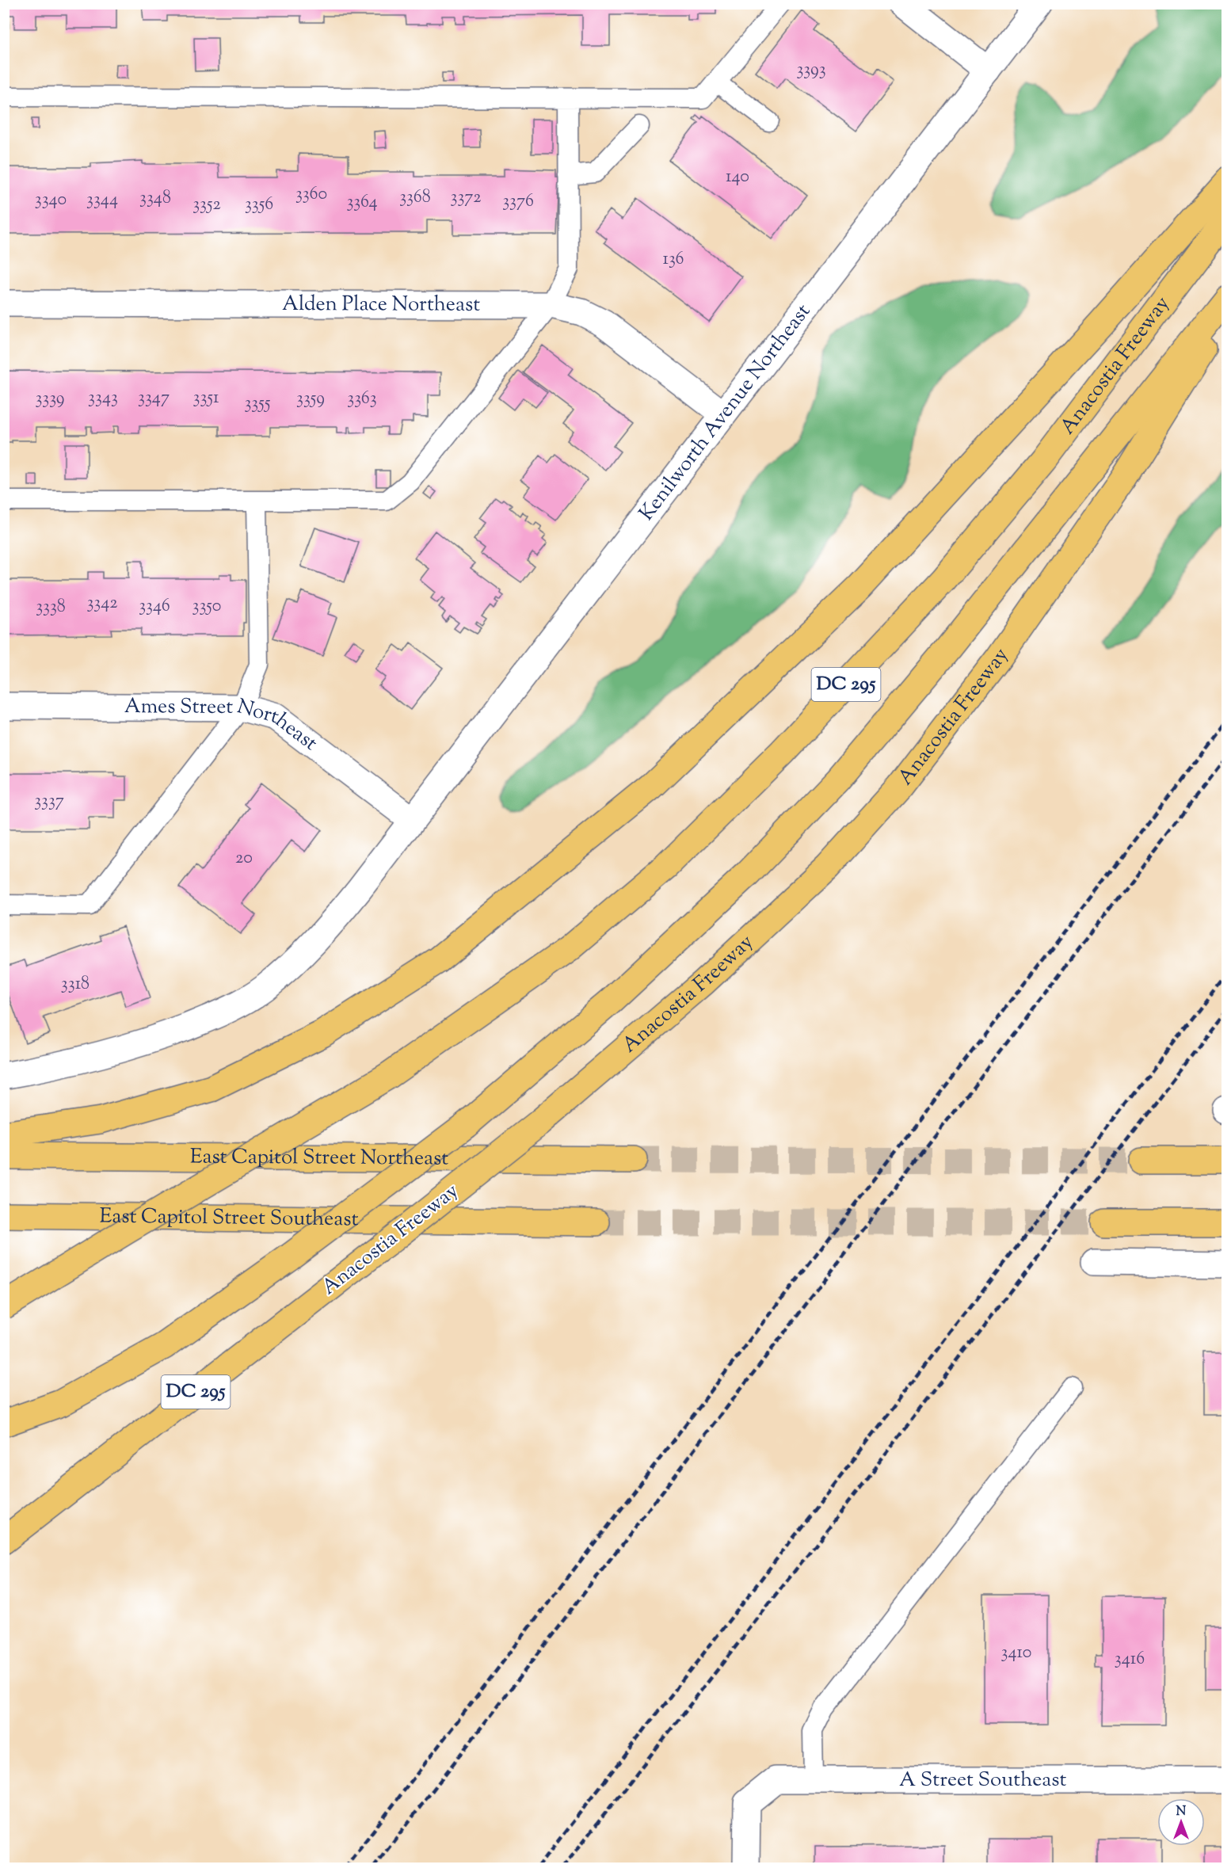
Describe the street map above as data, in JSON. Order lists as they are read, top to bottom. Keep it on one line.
{"streets":{"main road":["Anacostia Freeway","DC 295","East Capitol Street Northeast","East Capitol Street Southeast"],"street":["Alden Place Northeast","Kenilworth Avenue Northeast","Ames Street Northeast","A Street Southeast"]},"crossings":[["Alden Place Northeast","Kenilworth Avenue Northeast"],["Kenilworth Avenue Northeast","Ames Street Northeast"]],"house_numbers":["3393","140","3360","3368","3372","3348","3340","3344","3376","3364","3352","3356","136","3343","3347","3351","3339","3359","3363","3355","3342","3346","3350","3338","3337","20","3318","3410","3416"],"north":"top"}
